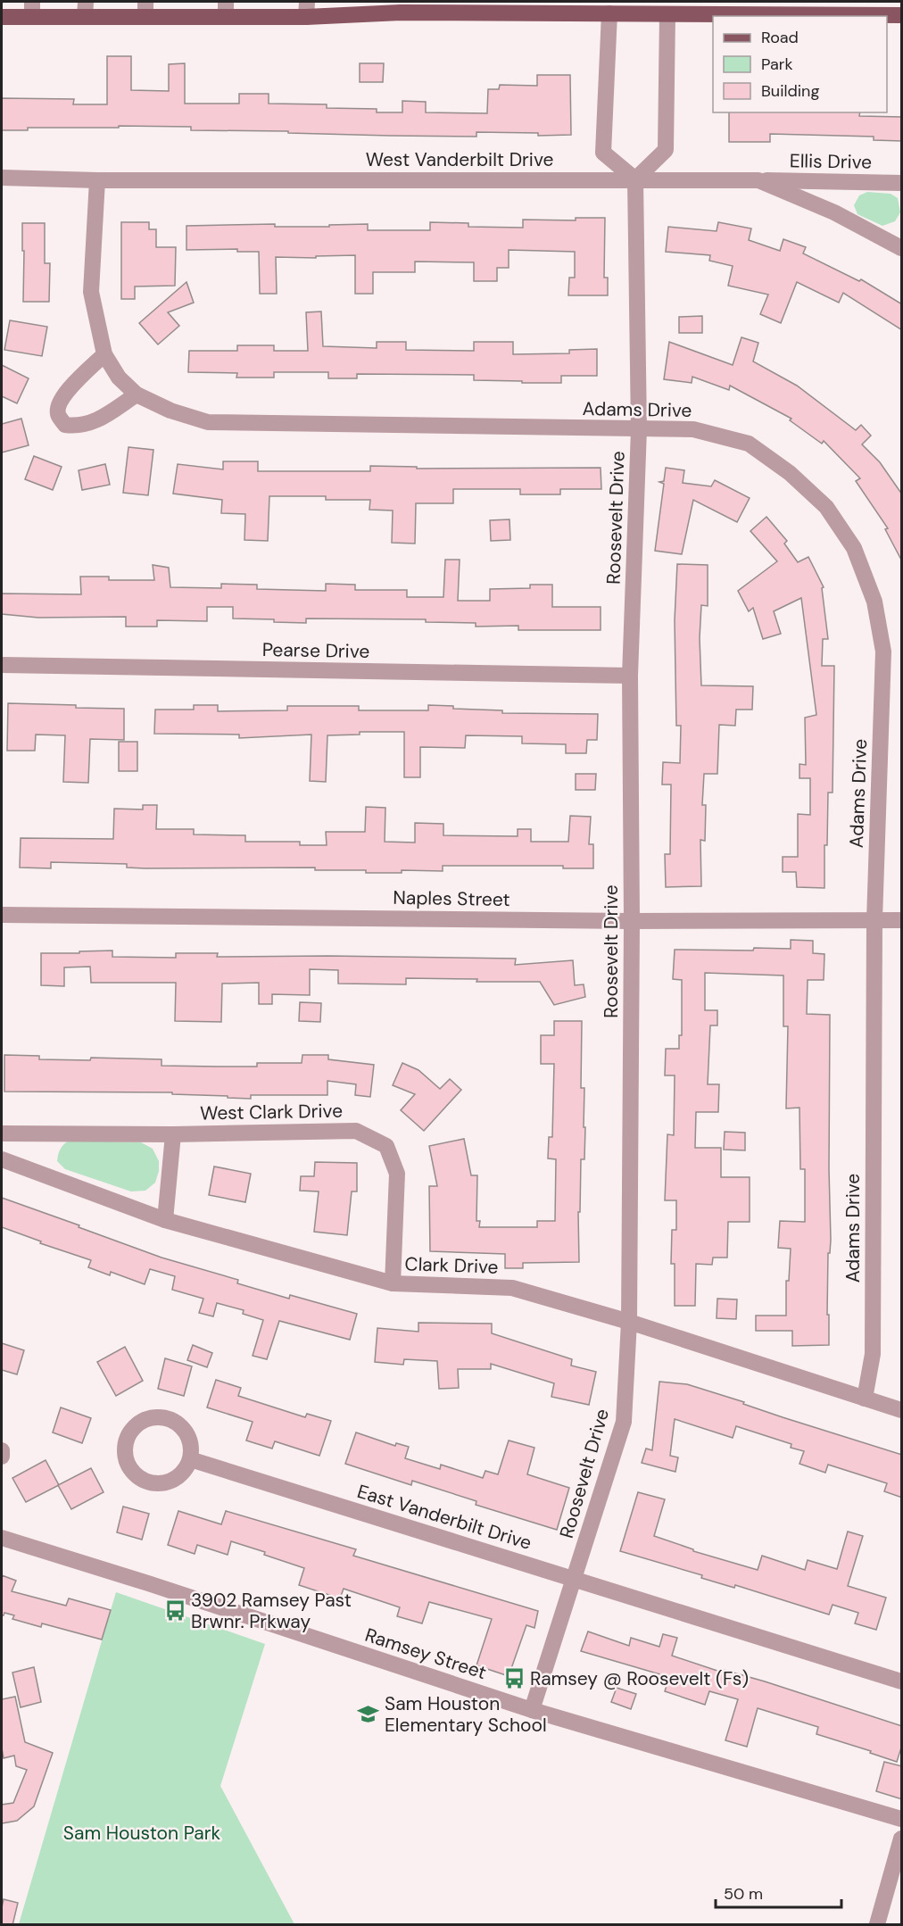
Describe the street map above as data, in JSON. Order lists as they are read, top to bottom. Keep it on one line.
{"streets":{"street":["West Vanderbilt Drive","Ellis Drive","Adams Drive","Roosevelt Drive","Pearse Drive","Naples Street","West Clark Drive","Clark Drive","East Vanderbilt Drive","Ramsey Street"]},"crossings":[["West Vanderbilt Drive","Ellis Drive"],["West Vanderbilt Drive","Adams Drive"],["West Vanderbilt Drive","Roosevelt Drive"],["Adams Drive","Roosevelt Drive"],["Adams Drive","Naples Street"],["Adams Drive","Clark Drive"],["Roosevelt Drive","Pearse Drive"],["Roosevelt Drive","Naples Street"],["Roosevelt Drive","Clark Drive"],["Roosevelt Drive","East Vanderbilt Drive"],["Roosevelt Drive","Ramsey Street"],["West Clark Drive","Clark Drive"]],"parks":["Sam Houston Park"],"places":{"bus stop":["3902 Ramsey Past Brwnr. Prkway","Ramsey @ Roosevelt (Fs)"],"school or university":["Sam Houston Elementary School"]},"legend":["Road","Park","Building"],"scale_bar":"50 m"}
